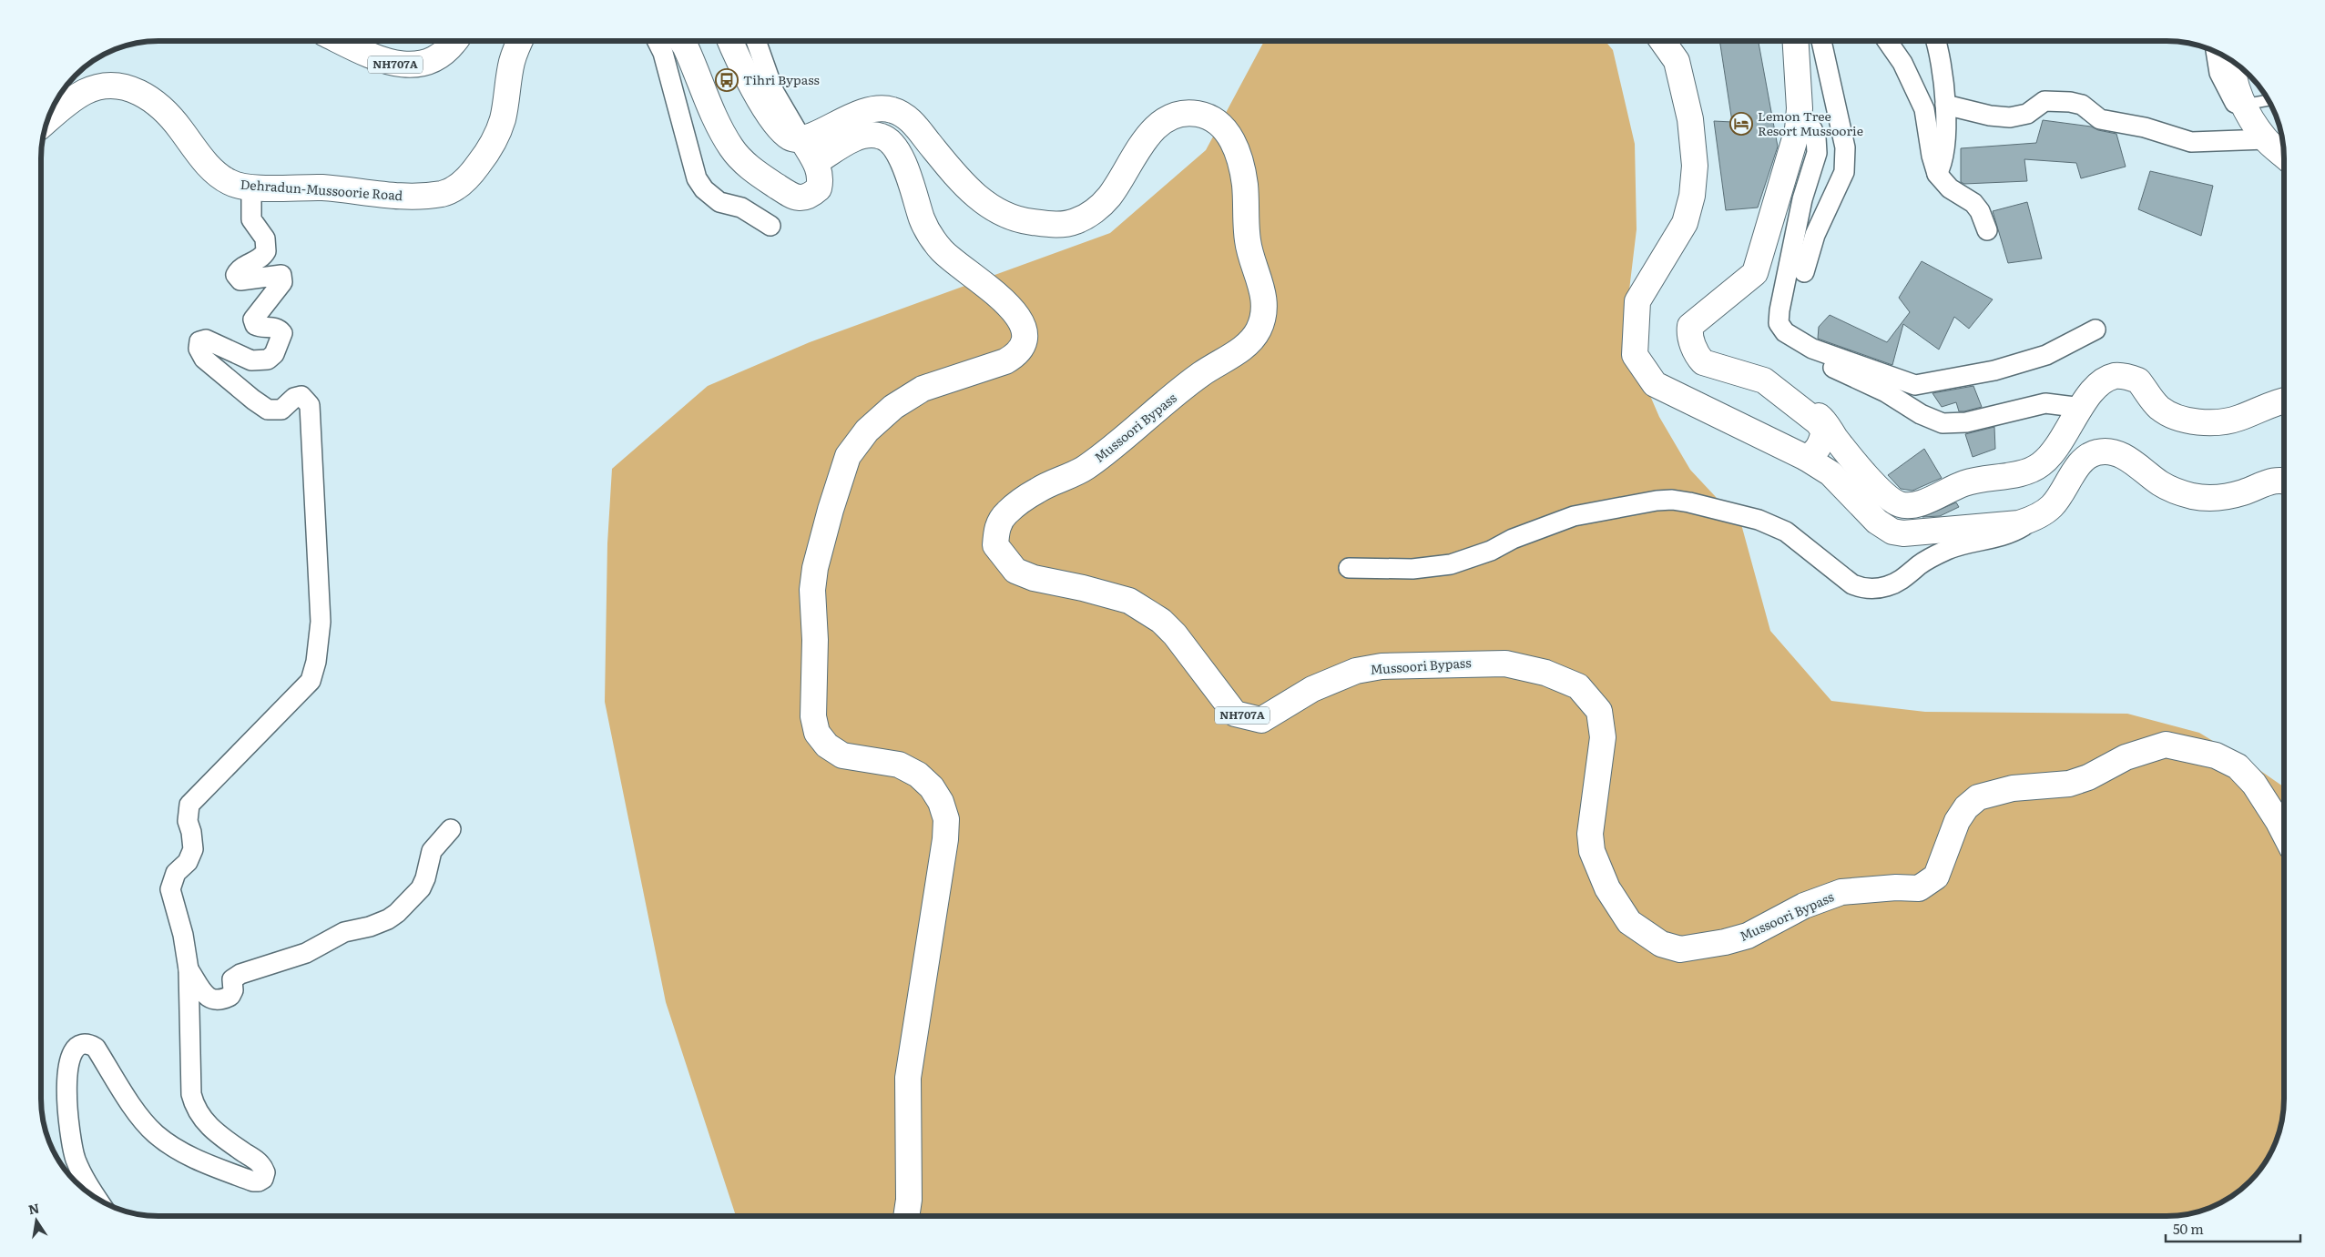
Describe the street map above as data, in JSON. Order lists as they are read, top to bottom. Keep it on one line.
{"streets":{"main road":["NH707A","Dehradun-Mussoorie Road","Mussoori Bypass"]},"places":{"bus stop":["Tihri Bypass"],"hotel":["Lemon Tree Resort Mussoorie"]},"scale_bar":"50 m","north":"top"}
